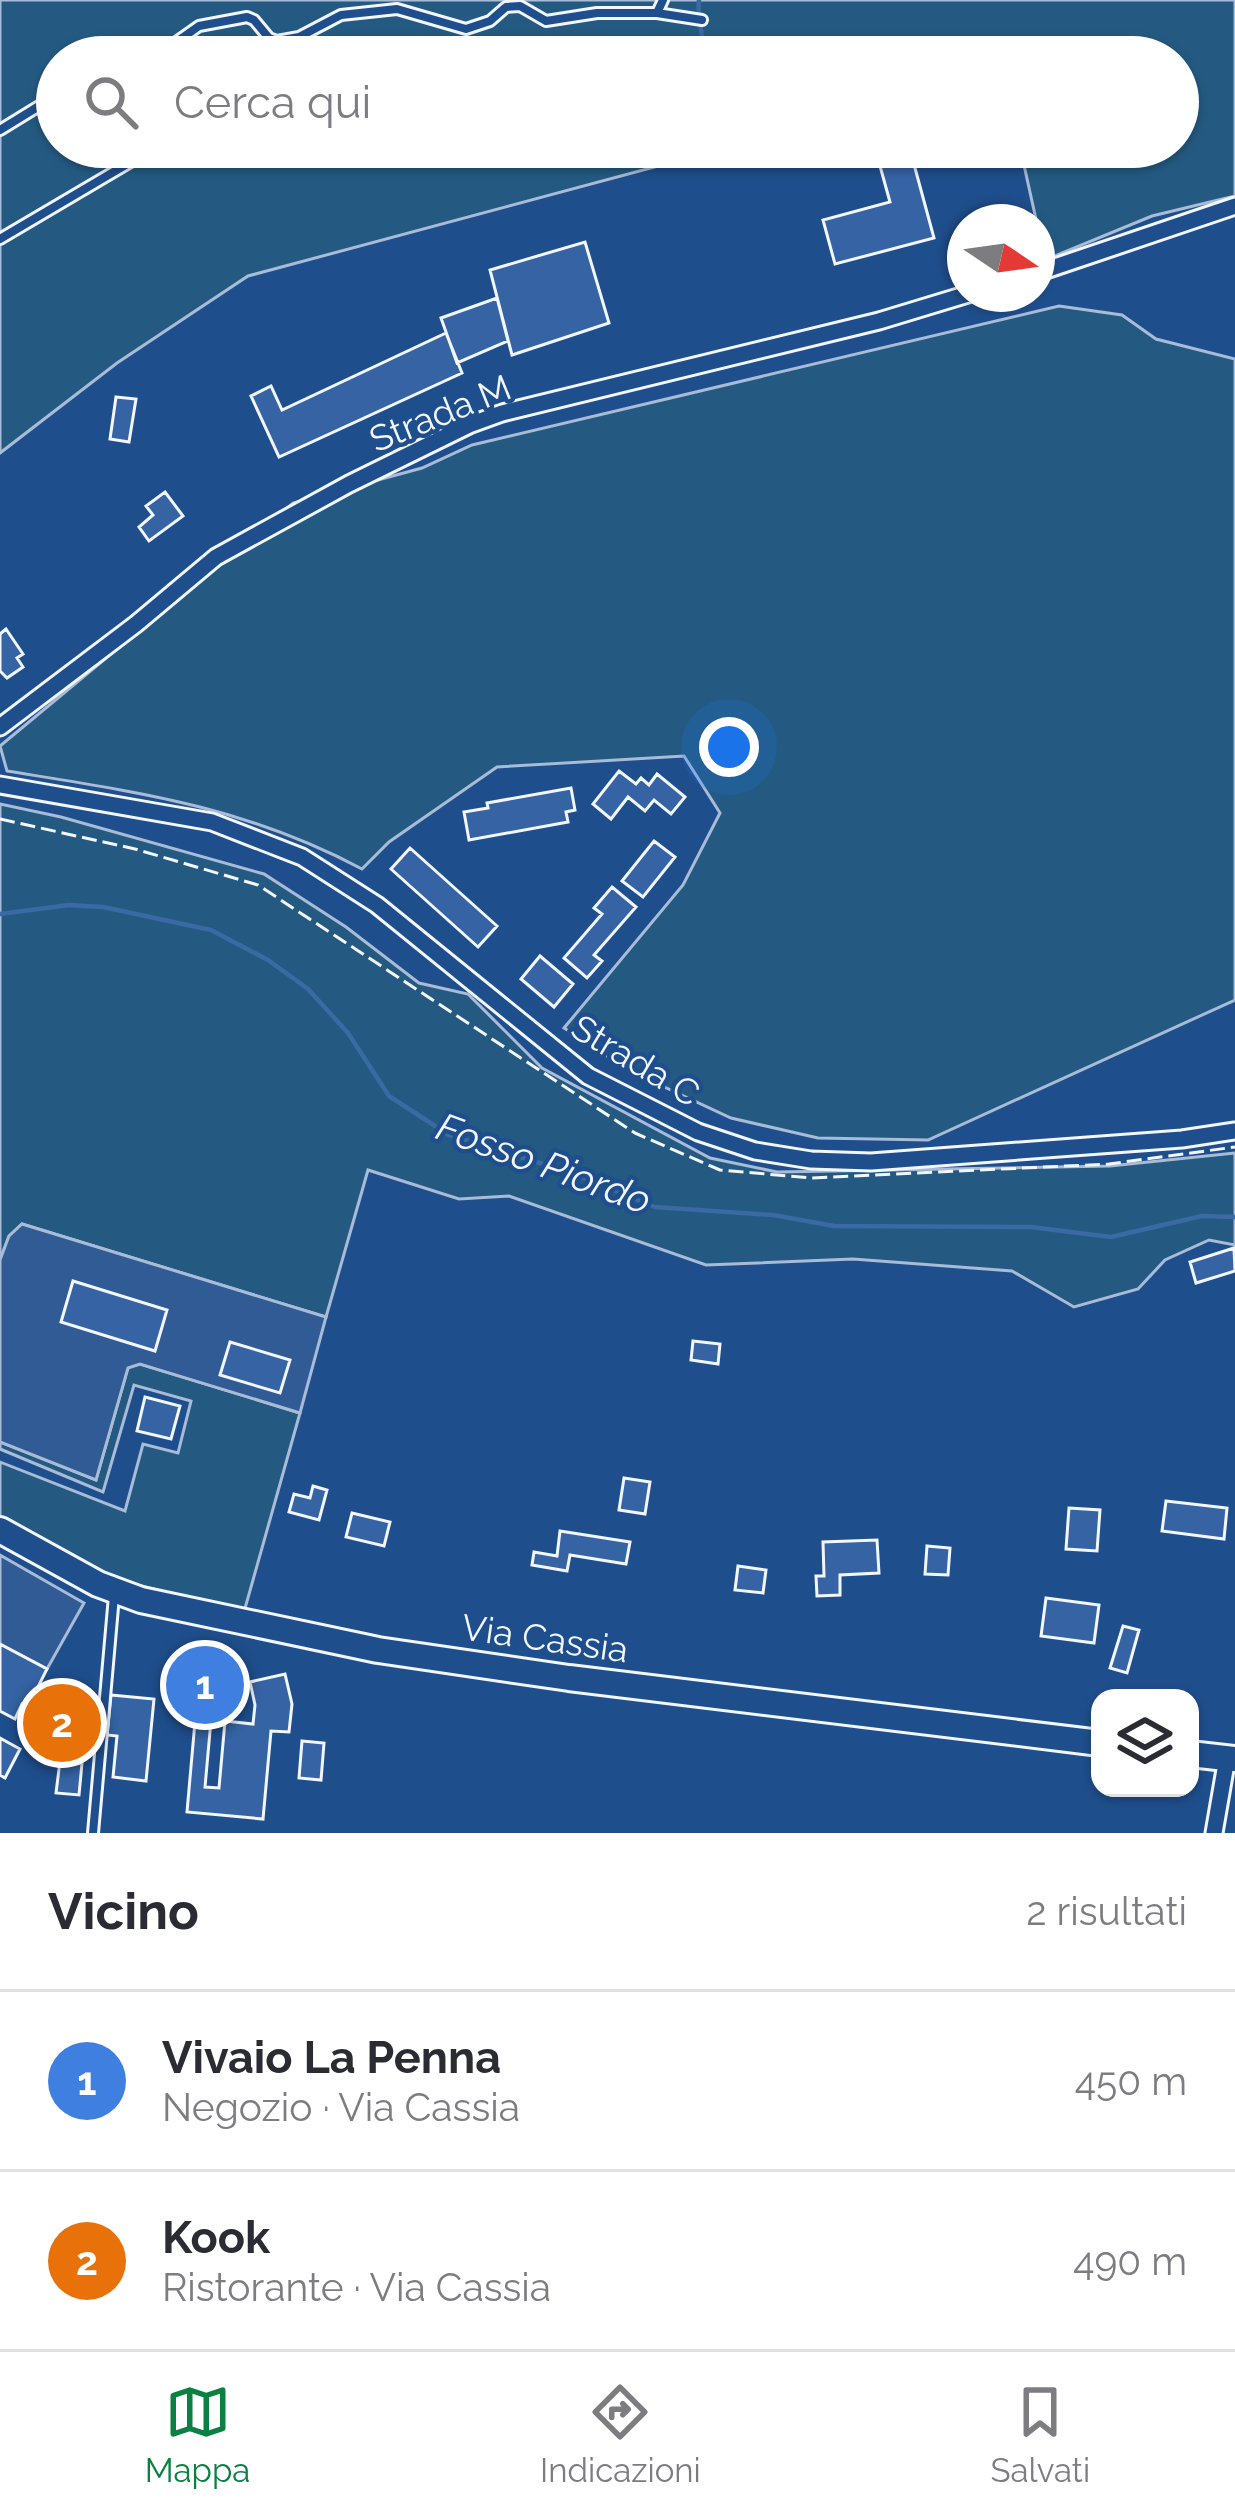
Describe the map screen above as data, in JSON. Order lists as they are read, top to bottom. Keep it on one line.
{"streets":{"main road":["Via Cassia"],"street":["Strada M","Strada C"]},"water":["Fosso Piordo"],"north":"right","page":{"search":"Cerca qui","pins":["1","2"],"heading":["Vicino","2 risultati"],"list":[{"mark":"1","name":"Vivaio La Penna","note":"Negozio · Via Cassia","value":"450 m"},{"mark":"2","name":"Kook","note":"Ristorante · Via Cassia","value":"490 m"}],"nav":["Mappa","Indicazioni","Salvati"]}}
